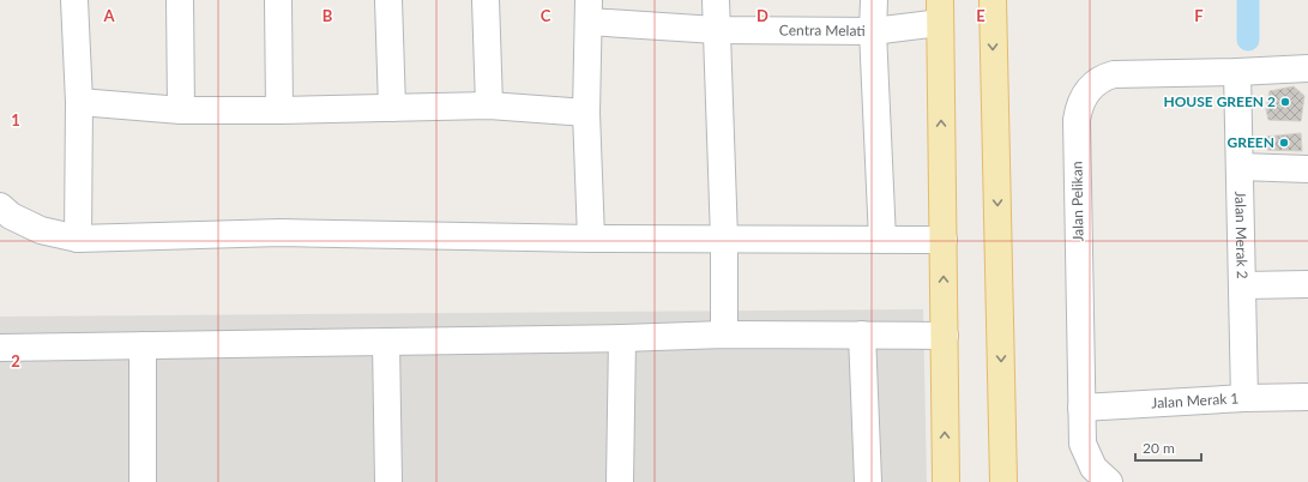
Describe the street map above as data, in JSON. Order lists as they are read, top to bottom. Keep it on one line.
{"streets":{"street":["Centra Melati","Jalan Pelikan","Jalan Merak 2","Jalan Merak 1"]},"crossings":[["Jalan Pelikan","Jalan Merak 2"],["Jalan Pelikan","Jalan Merak 1"],["Jalan Merak 2","Jalan Merak 1"]],"places":["HOUSE GREEN 2","GREEN"],"scale_bar":"20 m","grid":{"columns":["A","B","C","D","E","F"],"rows":["1","2"]}}
